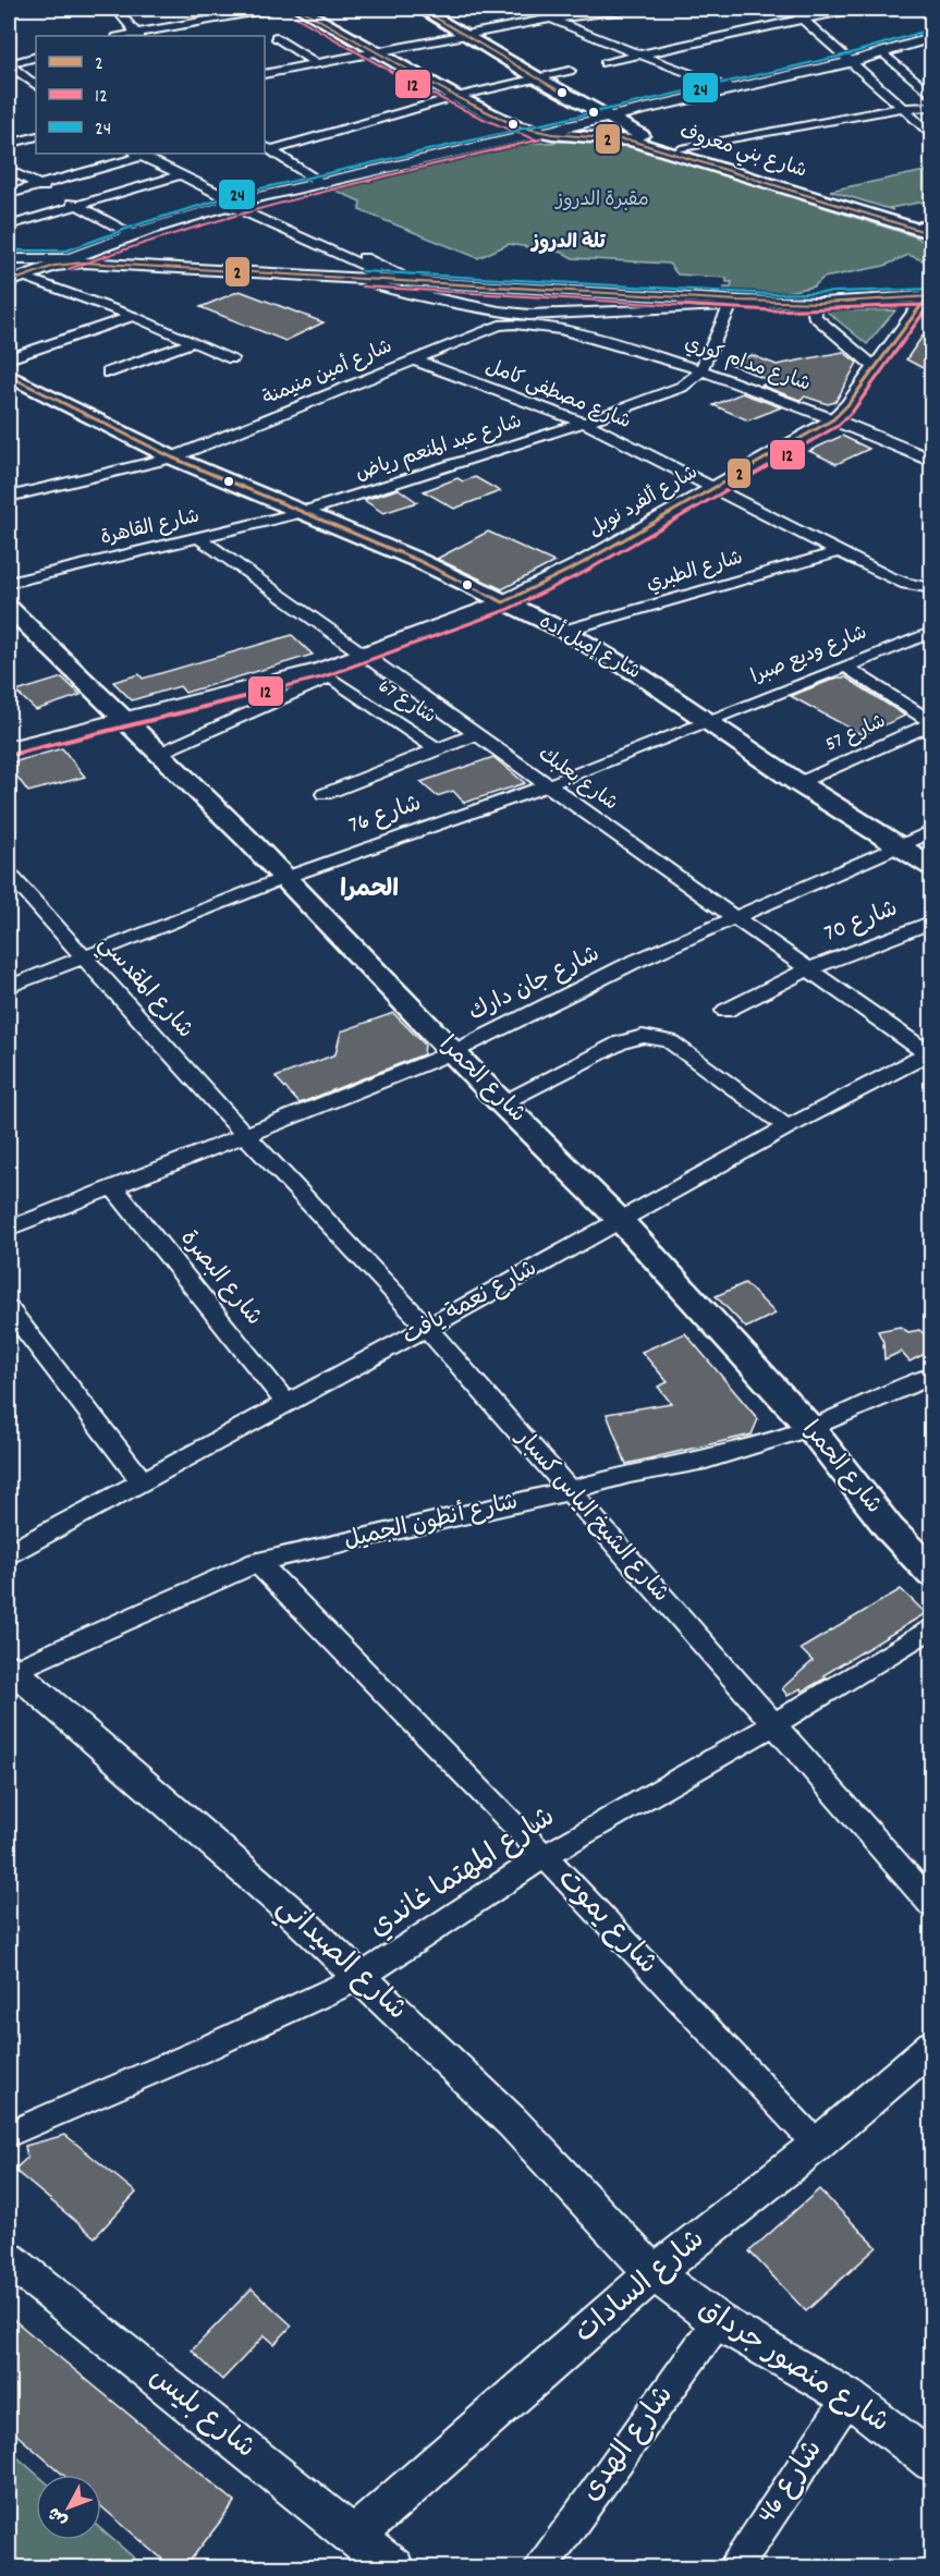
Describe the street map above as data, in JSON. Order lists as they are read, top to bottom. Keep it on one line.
{"streets":{"main road":["شارع بني معروف","شارع إميل أده","شارع الحمرا"],"street":["شارع مدام كوري","شارع أمين منيمنة","شارع مصطفى كامل","شارع عبد المنعم رياض","شارع ألفرد نوبل","شارع القاهرة","شارع الطبري","شارع وديع صبرا","شارع 67","شارع 57","شارع بعلبك","شارع 76","شارع 70","شارع جان دارك","شارع المقدسي","شارع البصرة","شارع نعمة يافت","شارع الشيخ الياس كسبار","شارع أنطون الجميل","شارع المهتما غاندي","شارع يموت","شارع الصيداني","شارع السادات","شارع منصور جرداق","شارع بليس","شارع الهدى","شارع 46"]},"crossings":[["شارع مدام كوري","شارع أمين منيمنة"],["شارع مدام كوري","شارع عبد المنعم رياض"],["شارع مدام كوري","شارع ألفرد نوبل"],["شارع أمين منيمنة","شارع مصطفى كامل"],["شارع أمين منيمنة","شارع إميل أده"],["شارع مصطفى كامل","شارع عبد المنعم رياض"],["شارع مصطفى كامل","شارع ألفرد نوبل"],["شارع مصطفى كامل","شارع الطبري"],["شارع عبد المنعم رياض","شارع القاهرة"],["شارع عبد المنعم رياض","شارع إميل أده"],["شارع ألفرد نوبل","شارع إميل أده"],["شارع ألفرد نوبل","شارع 67"],["شارع ألفرد نوبل","شارع بعلبك"],["شارع ألفرد نوبل","شارع الحمرا"],["شارع القاهرة","شارع إميل أده"],["شارع القاهرة","شارع بعلبك"],["شارع الطبري","شارع إميل أده"],["شارع إميل أده","شارع وديع صبرا"],["شارع إميل أده","شارع 57"],["شارع إميل أده","شارع 76"],["شارع إميل أده","شارع جان دارك"],["شارع وديع صبرا","شارع 76"],["شارع 67","شارع بعلبك"],["شارع بعلبك","شارع 76"],["شارع بعلبك","شارع 70"],["شارع بعلبك","شارع جان دارك"],["شارع بعلبك","شارع نعمة يافت"],["شارع 76","شارع المقدسي"],["شارع 76","شارع الحمرا"],["شارع جان دارك","شارع المقدسي"],["شارع جان دارك","شارع الحمرا"],["شارع جان دارك","شارع البصرة"],["شارع جان دارك","شارع الشيخ الياس كسبار"],["شارع المقدسي","شارع الشيخ الياس كسبار"],["شارع الحمرا","شارع نعمة يافت"],["شارع الحمرا","شارع أنطون الجميل"],["شارع البصرة","شارع نعمة يافت"],["شارع نعمة يافت","شارع الشيخ الياس كسبار"],["شارع الشيخ الياس كسبار","شارع أنطون الجميل"],["شارع الشيخ الياس كسبار","شارع المهتما غاندي"],["شارع أنطون الجميل","شارع يموت"],["شارع أنطون الجميل","شارع الصيداني"],["شارع المهتما غاندي","شارع يموت"],["شارع المهتما غاندي","شارع الصيداني"],["شارع يموت","شارع السادات"],["شارع الصيداني","شارع السادات"],["شارع الصيداني","شارع منصور جرداق"],["شارع السادات","شارع منصور جرداق"],["شارع السادات","شارع بليس"],["شارع منصور جرداق","شارع الهدى"],["شارع منصور جرداق","شارع 46"]],"districts":["تلة الدروز","الحمرا"],"parks":["مقبرة الدروز"],"lines":["transit line 2","transit line 12","transit line 24"],"legend":["2","12","24"],"north":"bottom left"}
